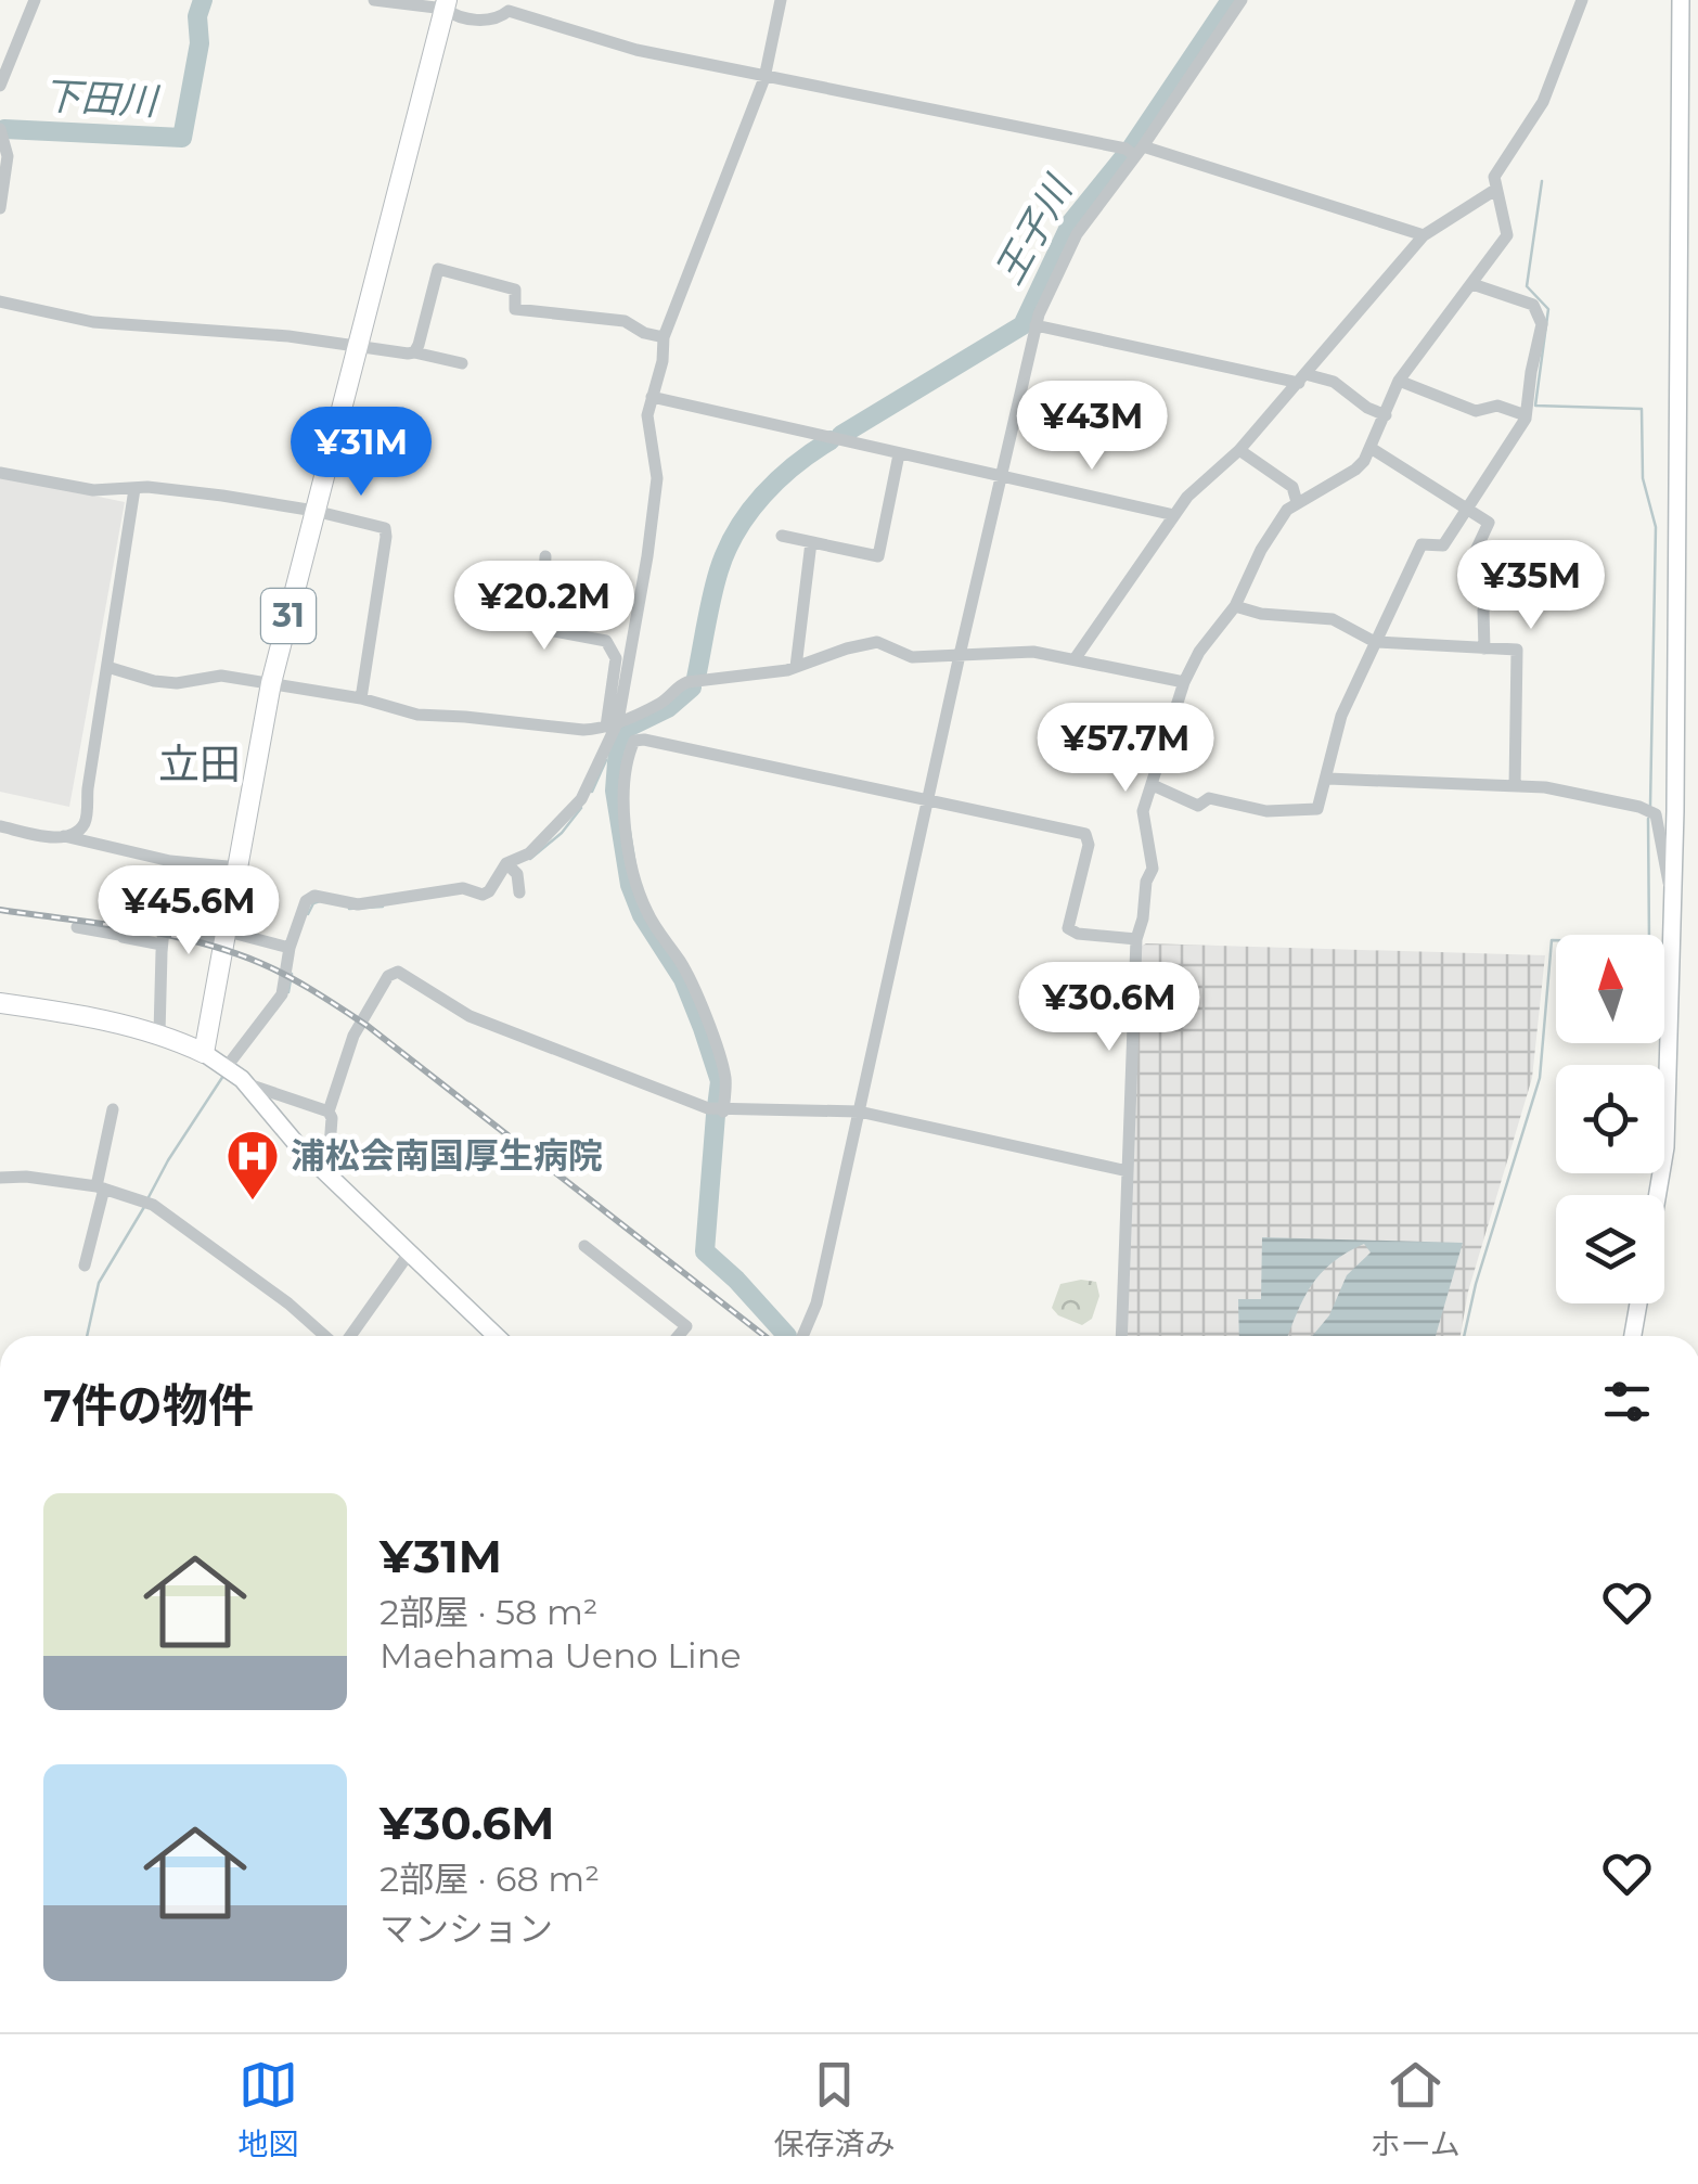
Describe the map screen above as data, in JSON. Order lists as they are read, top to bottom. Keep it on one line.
{"streets":{"main road":["31"]},"districts":["立田"],"water":["下田川","王子川"],"places":{"hospital":["浦松会南国厚生病院"]},"north":"top","page":{"price":["¥43M","¥31M","¥35M","¥20.2M","¥57.7M","¥45.6M","¥30.6M"],"heading":"7件の物件","list":[{"name":"¥31M","note":"2部屋 · 58 m² · Maehama Ueno Line"},{"name":"¥30.6M","note":"2部屋 · 68 m² · マンション"}],"tabs":["地図","保存済み","ホーム"]}}
